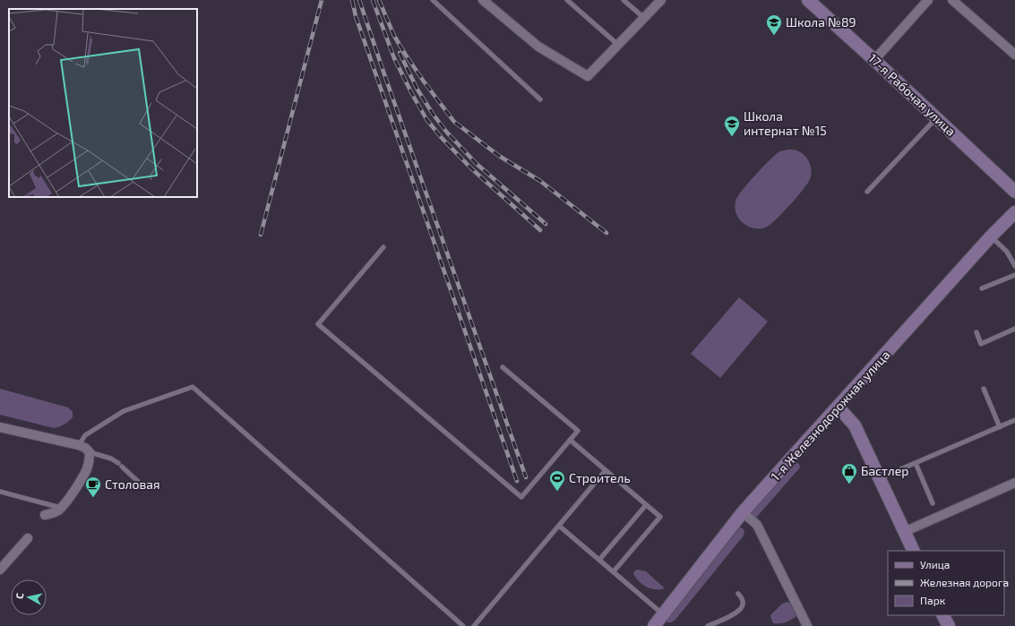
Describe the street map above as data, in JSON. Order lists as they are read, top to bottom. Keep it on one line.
{"streets":{"street":["17-я Рабочая улица","1-я Железнодорожная улица"]},"places":{"school or university":["Школа №89","Школа интернат №15"],"shop":["Бастлер"],"sports":["Строитель"],"cafe":["Столовая"]},"legend":["Улица","Железная дорога","Парк"],"north":"left"}
